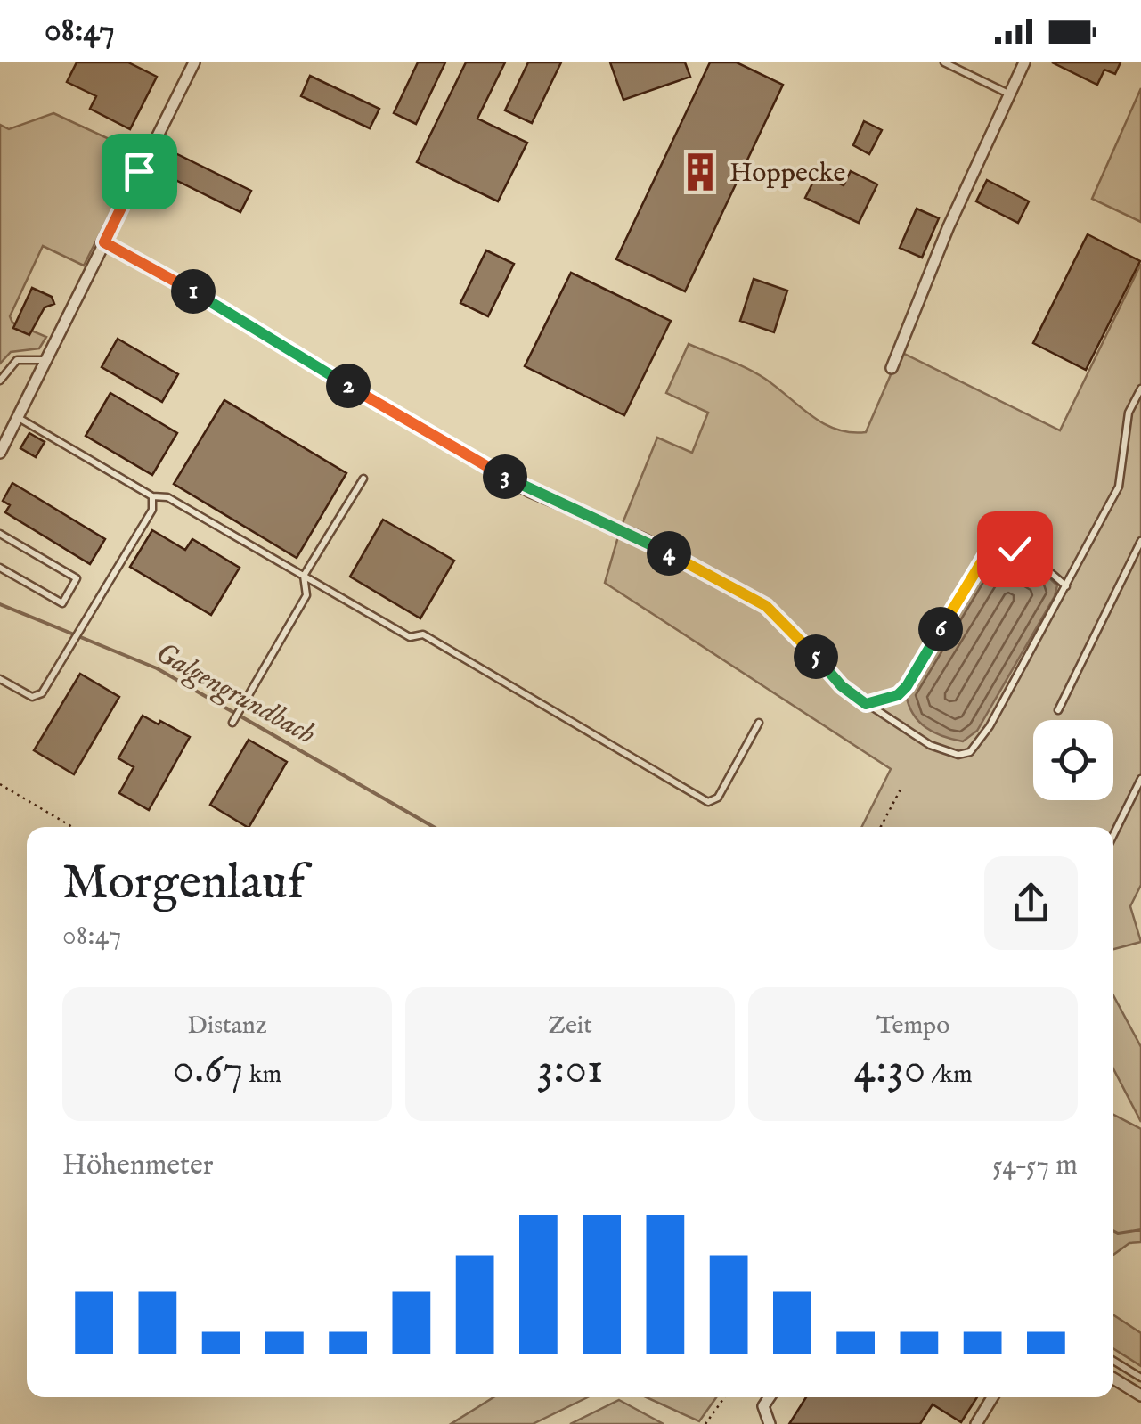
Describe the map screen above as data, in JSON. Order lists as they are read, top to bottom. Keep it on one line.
{"water":["Galgengrundbach"],"places":{"building":["Hoppecke"]},"page":{"status":"08:47","pins":["1","2","3","4","6","5"],"heading":["Morgenlauf","08:47"],"stats":[["Distanz","0.67 km"],["Zeit","3:01"],["Tempo","4:30 /km"]],"chart":["Höhenmeter","54–57 m"]}}
